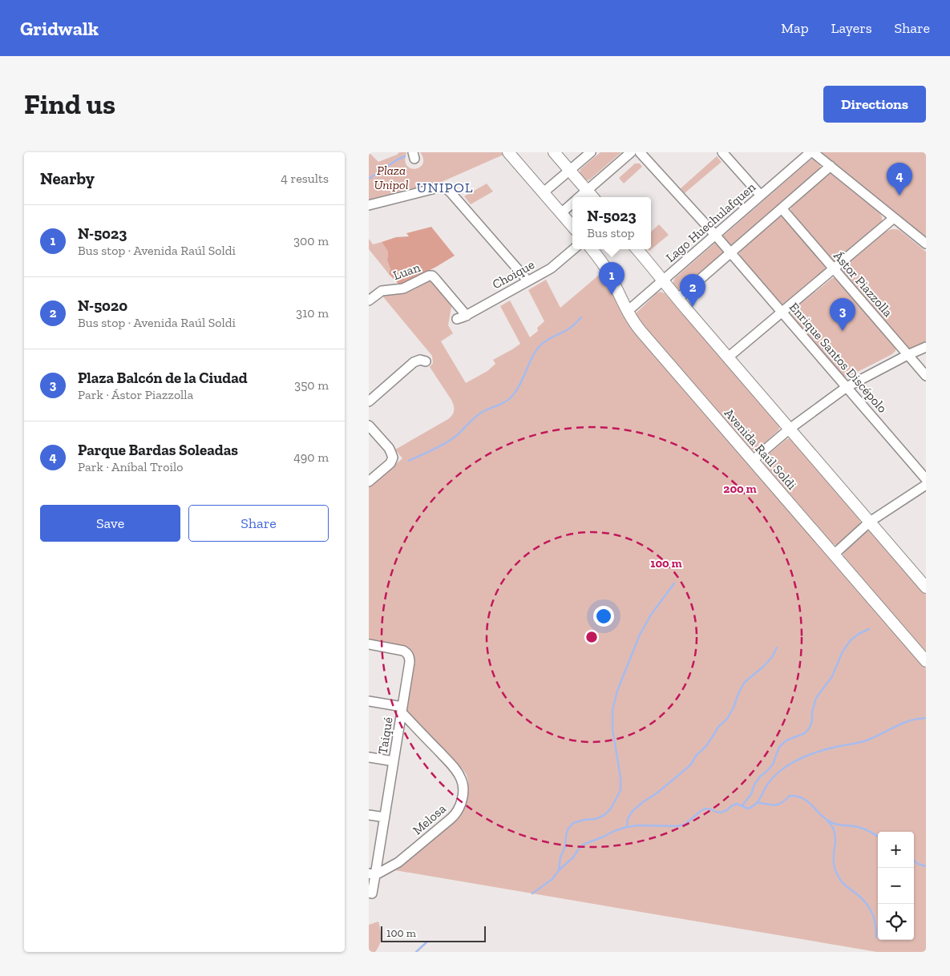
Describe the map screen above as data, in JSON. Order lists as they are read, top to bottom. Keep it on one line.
{"streets":{"main road":["Avenida Raúl Soldi"],"street":["Lago Huechulafquen","Luan","Choique","Ástor Piazzolla","Enrique Santos Discépolo","Taiqué","Melosa"]},"crossings":[["Lago Huechulafquen","Enrique Santos Discépolo"],["Lago Huechulafquen","Avenida Raúl Soldi"],["Luan","Choique"],["Taiqué","Melosa"]],"districts":["UNIPOL"],"parks":["Plaza Unipol"],"scale_bar":"100 m","page":{"header":"Gridwalk","nav":["Map","Layers","Share"],"buttons":["Directions",["Save","Share"]],"title":"Find us","heading":["Nearby","4 results"],"pins":["4","1","2","3"],"popup":["N-5023","Bus stop"],"list":[{"mark":"1","name":"N-5023","note":"Bus stop · Avenida Raúl Soldi","value":"300 m"},{"mark":"2","name":"N-5020","note":"Bus stop · Avenida Raúl Soldi","value":"310 m"},{"mark":"3","name":"Plaza Balcón de la Ciudad","note":"Park · Ástor Piazzolla","value":"350 m"},{"mark":"4","name":"Parque Bardas Soleadas","note":"Park · Aníbal Troilo","value":"490 m"}],"map_buttons":["+","−"],"scale":"100 m"},"rings":["200 m","100 m"]}
